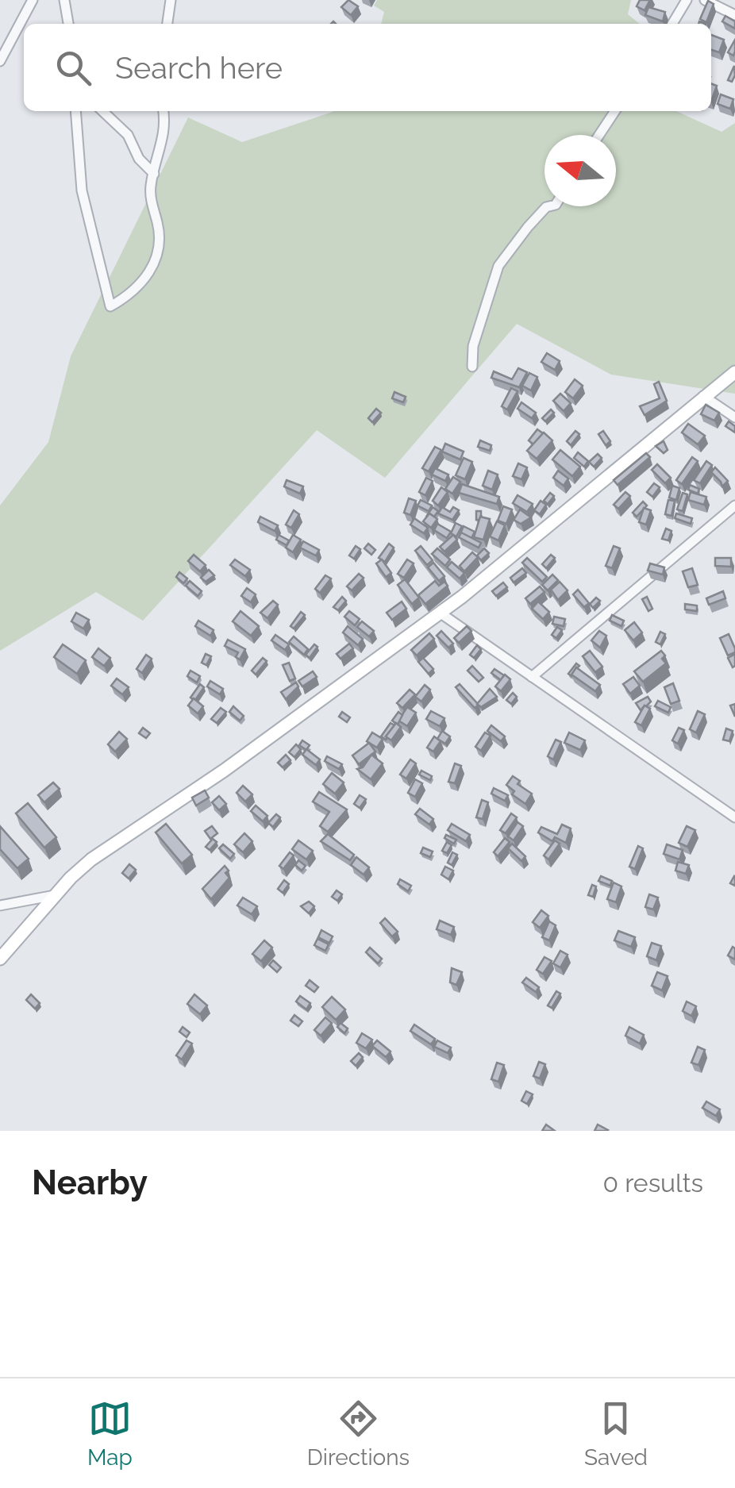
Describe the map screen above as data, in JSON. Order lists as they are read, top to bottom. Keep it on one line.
{"north":"left","page":{"search":"Search here","heading":["Nearby","0 results"],"nav":["Map","Directions","Saved"]}}
